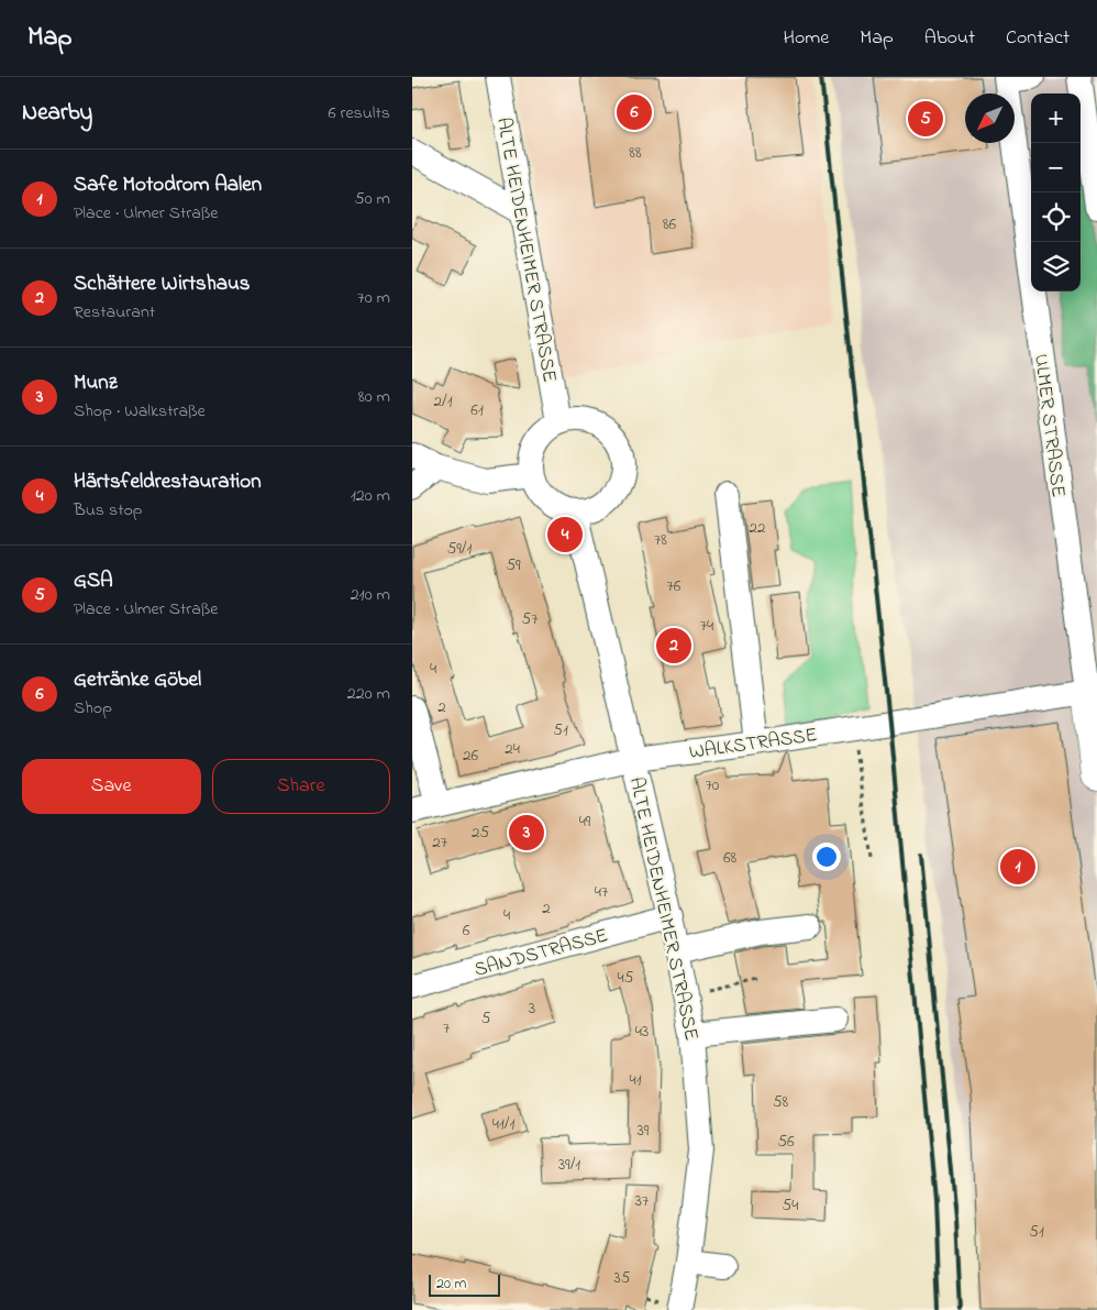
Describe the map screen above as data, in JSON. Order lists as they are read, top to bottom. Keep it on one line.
{"streets":{"main road":["ULMER STRASSE"],"street":["ALTE HEIDENHEIMER STRASSE","WALKSTRASSE","SANDSTRASSE"]},"crossings":[["ALTE HEIDENHEIMER STRASSE","WALKSTRASSE"],["ALTE HEIDENHEIMER STRASSE","SANDSTRASSE"],["ULMER STRASSE","WALKSTRASSE"]],"house_numbers":["88","86","2/1","61","22","78","59/1","59","76","57","74","4","2","51","24","26","70","49","25","27","68","47","2","4","6","45","3","5","7","43","41","58","41/1","39","56","39/1","37","54","51","35"],"scale_bar":"20 m","north":"bottom left","page":{"header":"Map","nav":["Home","Map","About","Contact"],"heading":["Nearby","6 results"],"pins":["6","5","4","2","3","1"],"map_buttons":["+","−"],"list":[{"mark":"1","name":"Safe Motodrom Aalen","note":"Place · Ulmer Straße","value":"50 m"},{"mark":"2","name":"Schättere Wirtshaus","note":"Restaurant","value":"70 m"},{"mark":"3","name":"Munz","note":"Shop · Walkstraße","value":"80 m"},{"mark":"4","name":"Härtsfeldrestauration","note":"Bus stop","value":"120 m"},{"mark":"5","name":"GSA","note":"Place · Ulmer Straße","value":"210 m"},{"mark":"6","name":"Getränke Göbel","note":"Shop","value":"220 m"}],"buttons":["Save","Share"],"scale":"20 m"}}
